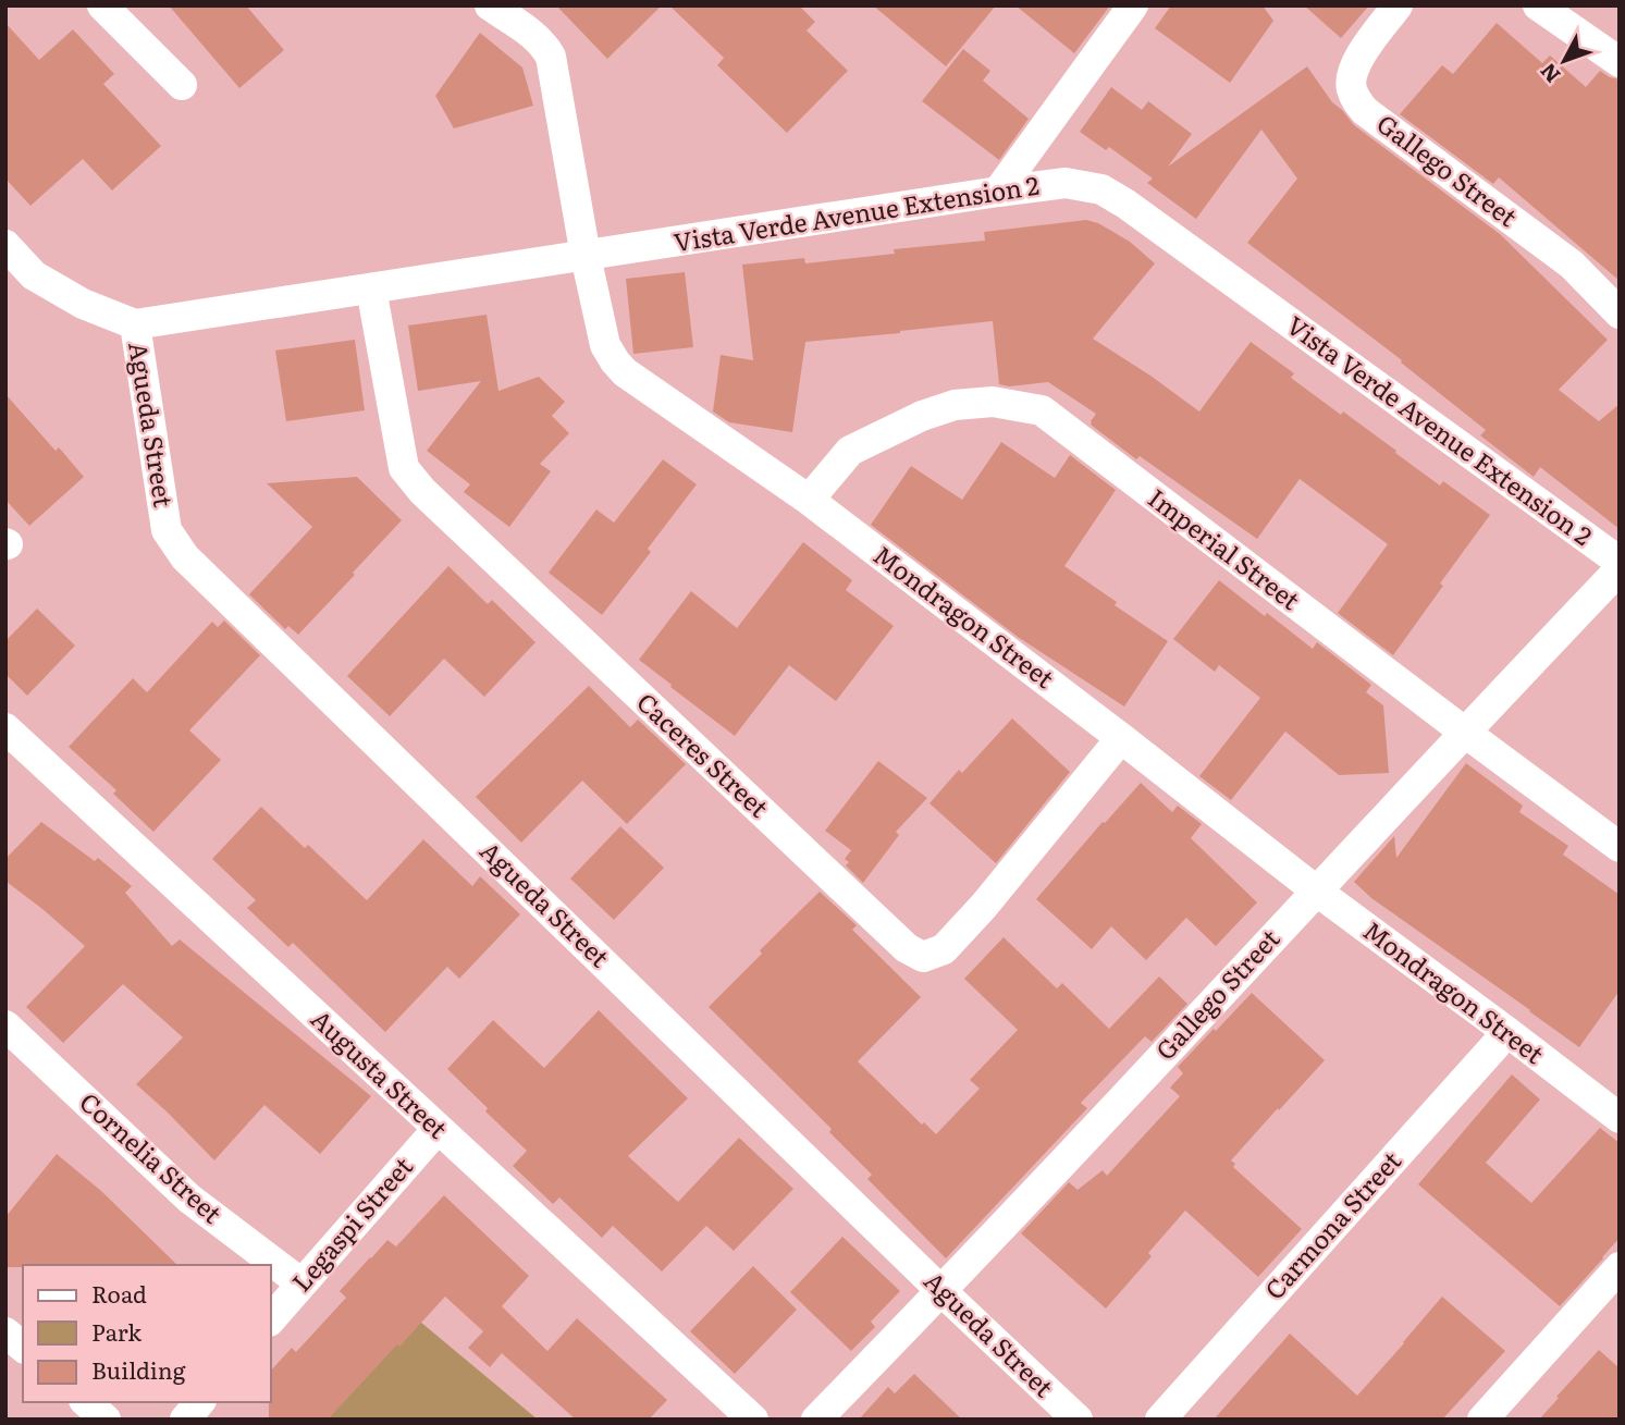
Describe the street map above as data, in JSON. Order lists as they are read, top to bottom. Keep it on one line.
{"streets":{"street":["Gallego Street","Vista Verde Avenue Extension 2","Agueda Street","Imperial Street","Mondragon Street","Caceres Street","Augusta Street","Cornelia Street","Legaspi Street","Carmona Street"]},"crossings":[["Gallego Street","Agueda Street"],["Gallego Street","Imperial Street"],["Gallego Street","Mondragon Street"],["Vista Verde Avenue Extension 2","Agueda Street"],["Vista Verde Avenue Extension 2","Mondragon Street"],["Vista Verde Avenue Extension 2","Caceres Street"],["Imperial Street","Mondragon Street"],["Mondragon Street","Caceres Street"],["Mondragon Street","Carmona Street"],["Augusta Street","Legaspi Street"],["Cornelia Street","Legaspi Street"]],"legend":["Road","Park","Building"],"north":"bottom left"}
